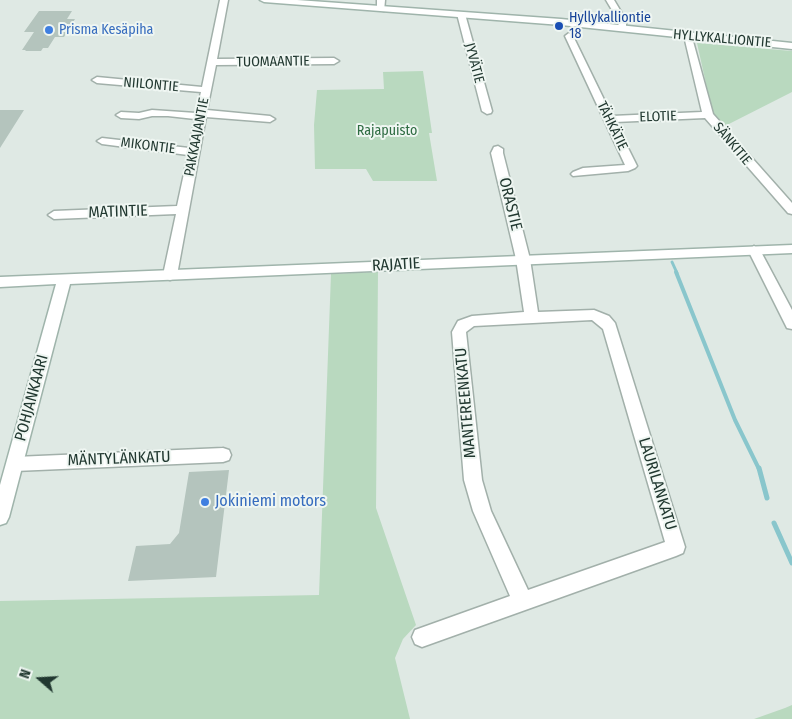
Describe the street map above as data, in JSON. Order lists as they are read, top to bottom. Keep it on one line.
{"streets":{"street":["HYLLYKALLIONTIE","TUOMAANTIE","JYVÄTIE","NIILONTIE","ELOTIE","TÄHKÄTIE","PAKKAAJANTIE","SÄNKITIE","MIKONTIE","ORASTIE","MATINTIE","RAJATIE","POHJANKAARI","MANTEREENKATU","MÄNTYLÄNKATU","LAURILANKATU"]},"crossings":[["HYLLYKALLIONTIE","JYVÄTIE"],["HYLLYKALLIONTIE","SÄNKITIE"],["TUOMAANTIE","PAKKAAJANTIE"],["NIILONTIE","PAKKAAJANTIE"],["ELOTIE","TÄHKÄTIE"],["ELOTIE","SÄNKITIE"],["PAKKAAJANTIE","MIKONTIE"],["PAKKAAJANTIE","MATINTIE"],["PAKKAAJANTIE","RAJATIE"],["ORASTIE","RAJATIE"],["RAJATIE","POHJANKAARI"],["POHJANKAARI","MÄNTYLÄNKATU"],["MANTEREENKATU","LAURILANKATU"]],"parks":["Rajapuisto"],"places":["Hyllykalliontie 18","Prisma Kesäpiha","Jokiniemi motors"],"north":"left"}
